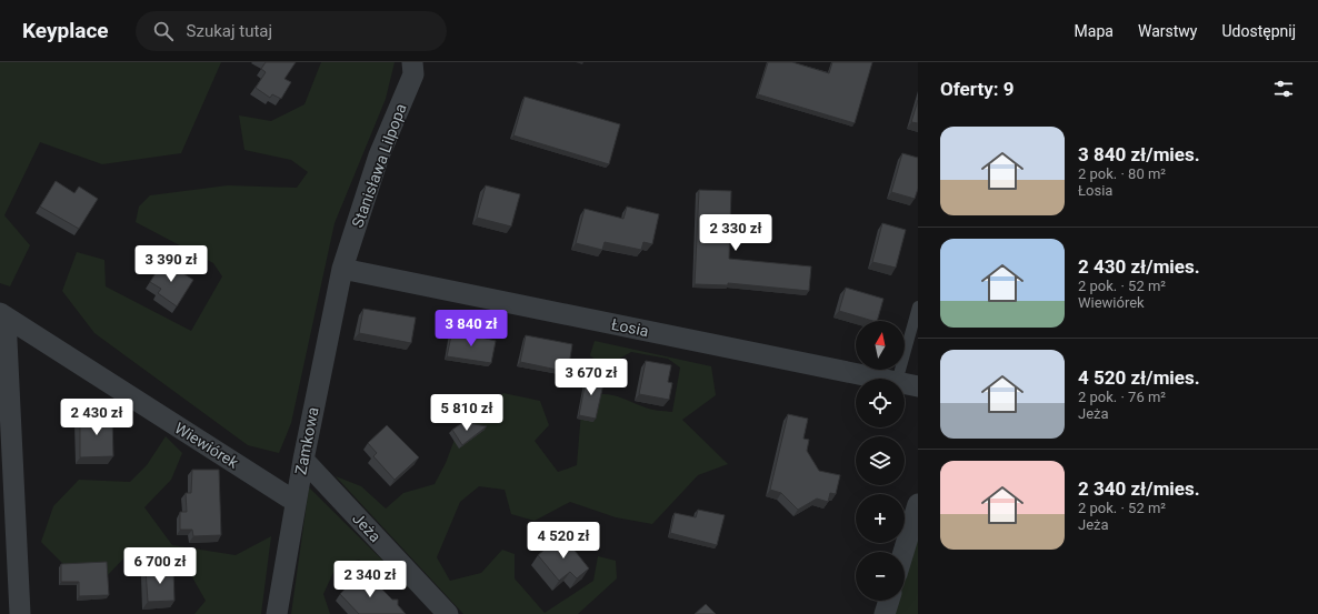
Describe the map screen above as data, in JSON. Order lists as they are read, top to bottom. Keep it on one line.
{"streets":{"street":["Stanisława Lilpopa","Łosia","Zamkowa","Wiewiórek","Jeża"]},"crossings":[["Stanisława Lilpopa","Łosia"],["Stanisława Lilpopa","Zamkowa"],["Łosia","Zamkowa"],["Zamkowa","Wiewiórek"],["Zamkowa","Jeża"]],"north":"top","page":{"header":"Keyplace","search":"Szukaj tutaj","nav":["Mapa","Warstwy","Udostępnij"],"heading":"Oferty: 9","list":[{"name":"3 840 zł/mies.","note":"2 pok. · 80 m² · Łosia"},{"name":"2 430 zł/mies.","note":"2 pok. · 52 m² · Wiewiórek"},{"name":"4 520 zł/mies.","note":"2 pok. · 76 m² · Jeża"},{"name":"2 340 zł/mies.","note":"2 pok. · 52 m² · Jeża"}],"price":["2 330 zł","3 390 zł","3 840 zł","3 670 zł","5 810 zł","2 430 zł","4 520 zł","6 700 zł","2 340 zł"],"map_buttons":["+","−"]}}
